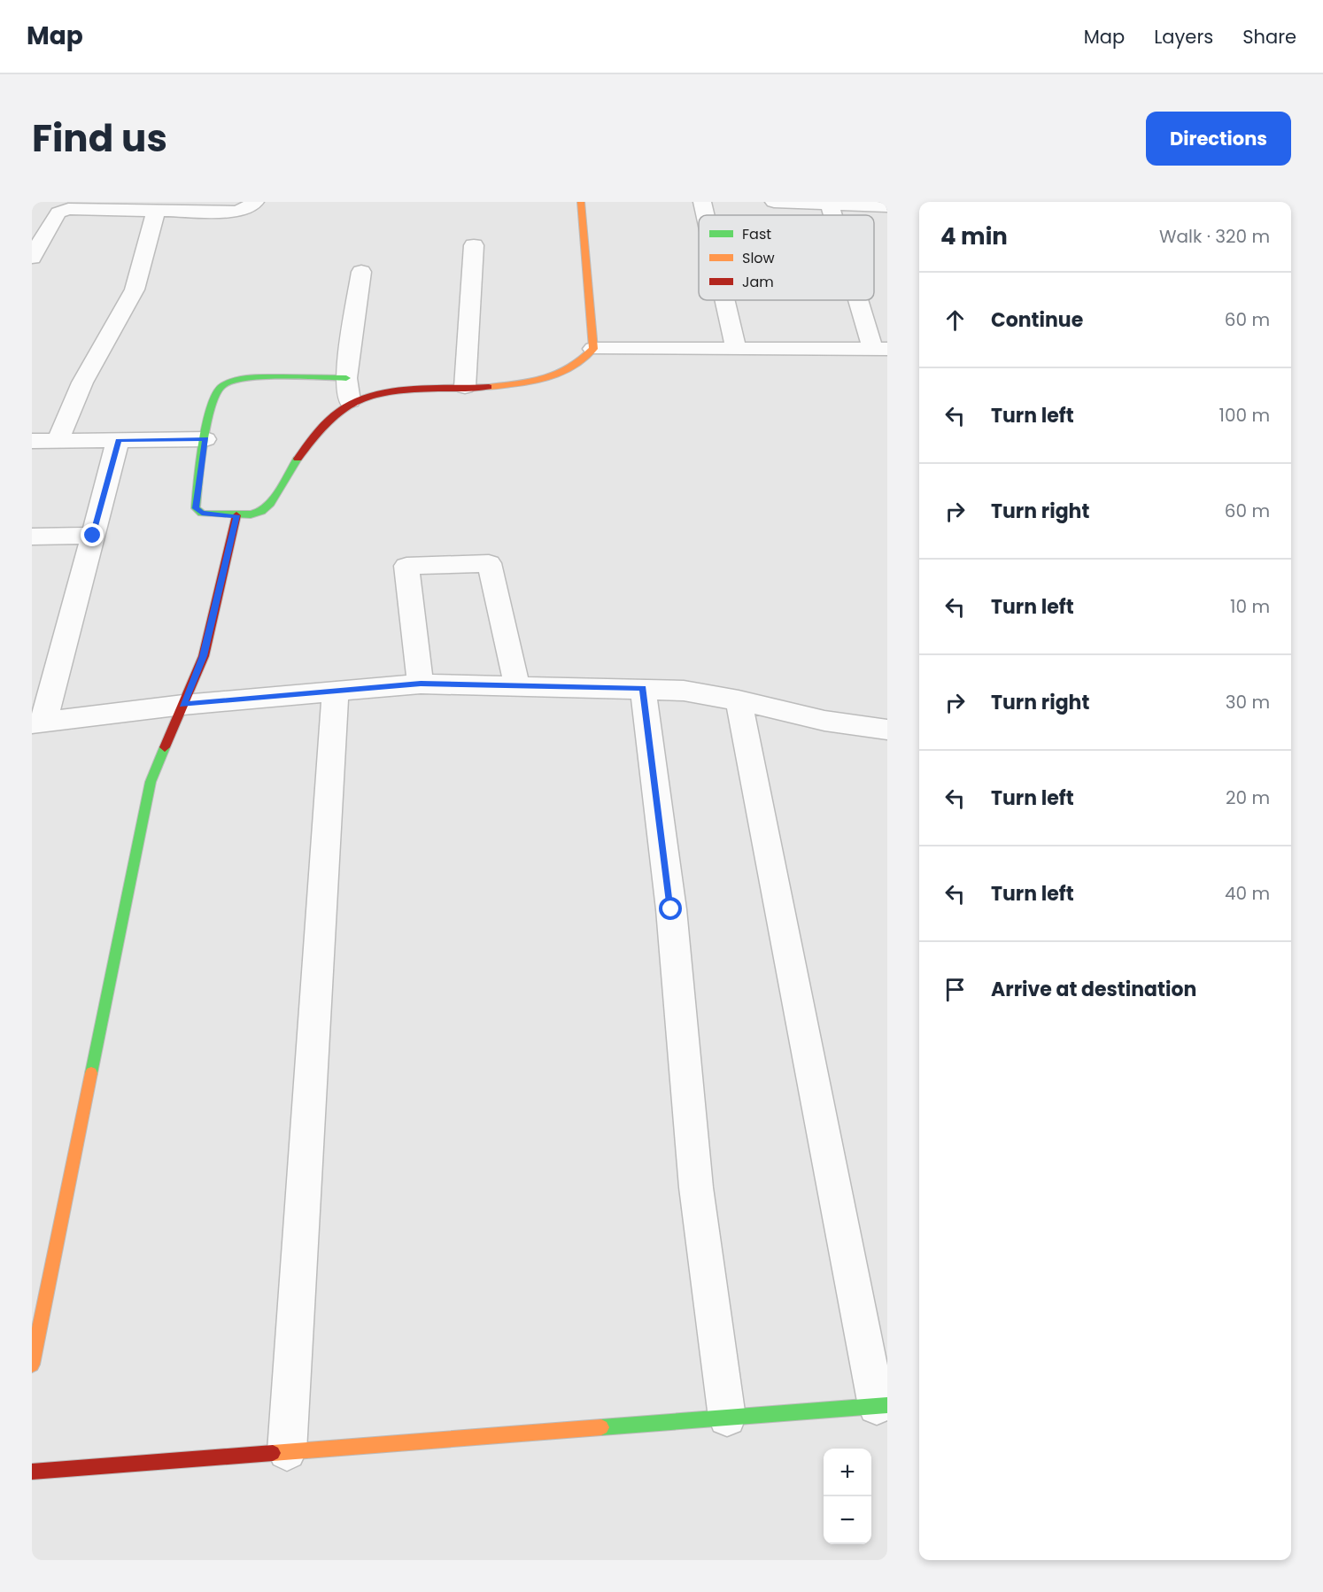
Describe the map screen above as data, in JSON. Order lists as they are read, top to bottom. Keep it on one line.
{"legend":["Fast","Slow","Jam"],"page":{"header":"Map","nav":["Map","Layers","Share"],"title":"Find us","buttons":"Directions","heading":["4 min","Walk · 320 m"],"list":[["Continue","60 m"],["Turn left","100 m"],["Turn right","60 m"],["Turn left","10 m"],["Turn right","30 m"],["Turn left","20 m"],["Turn left","40 m"],"Arrive at destination"],"map_buttons":["+","−"]}}
